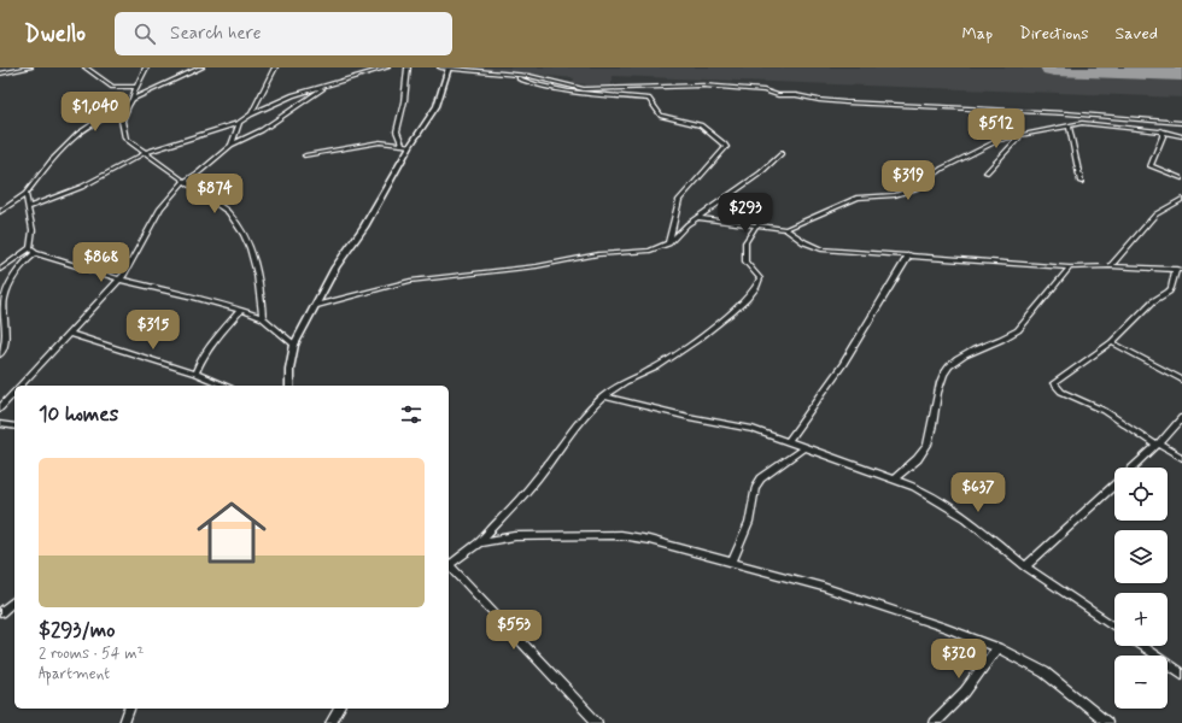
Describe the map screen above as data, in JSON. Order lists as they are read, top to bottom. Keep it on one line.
{"page":{"header":"Dwello","search":"Search here","nav":["Map","Directions","Saved"],"price":["$1,040","$512","$319","$874","$293","$868","$315","$637","$553","$320"],"heading":"10 homes","list":[{"name":"$293/mo","note":"2 rooms · 54 m² · Apartment"}],"map_buttons":["+","−"]}}
